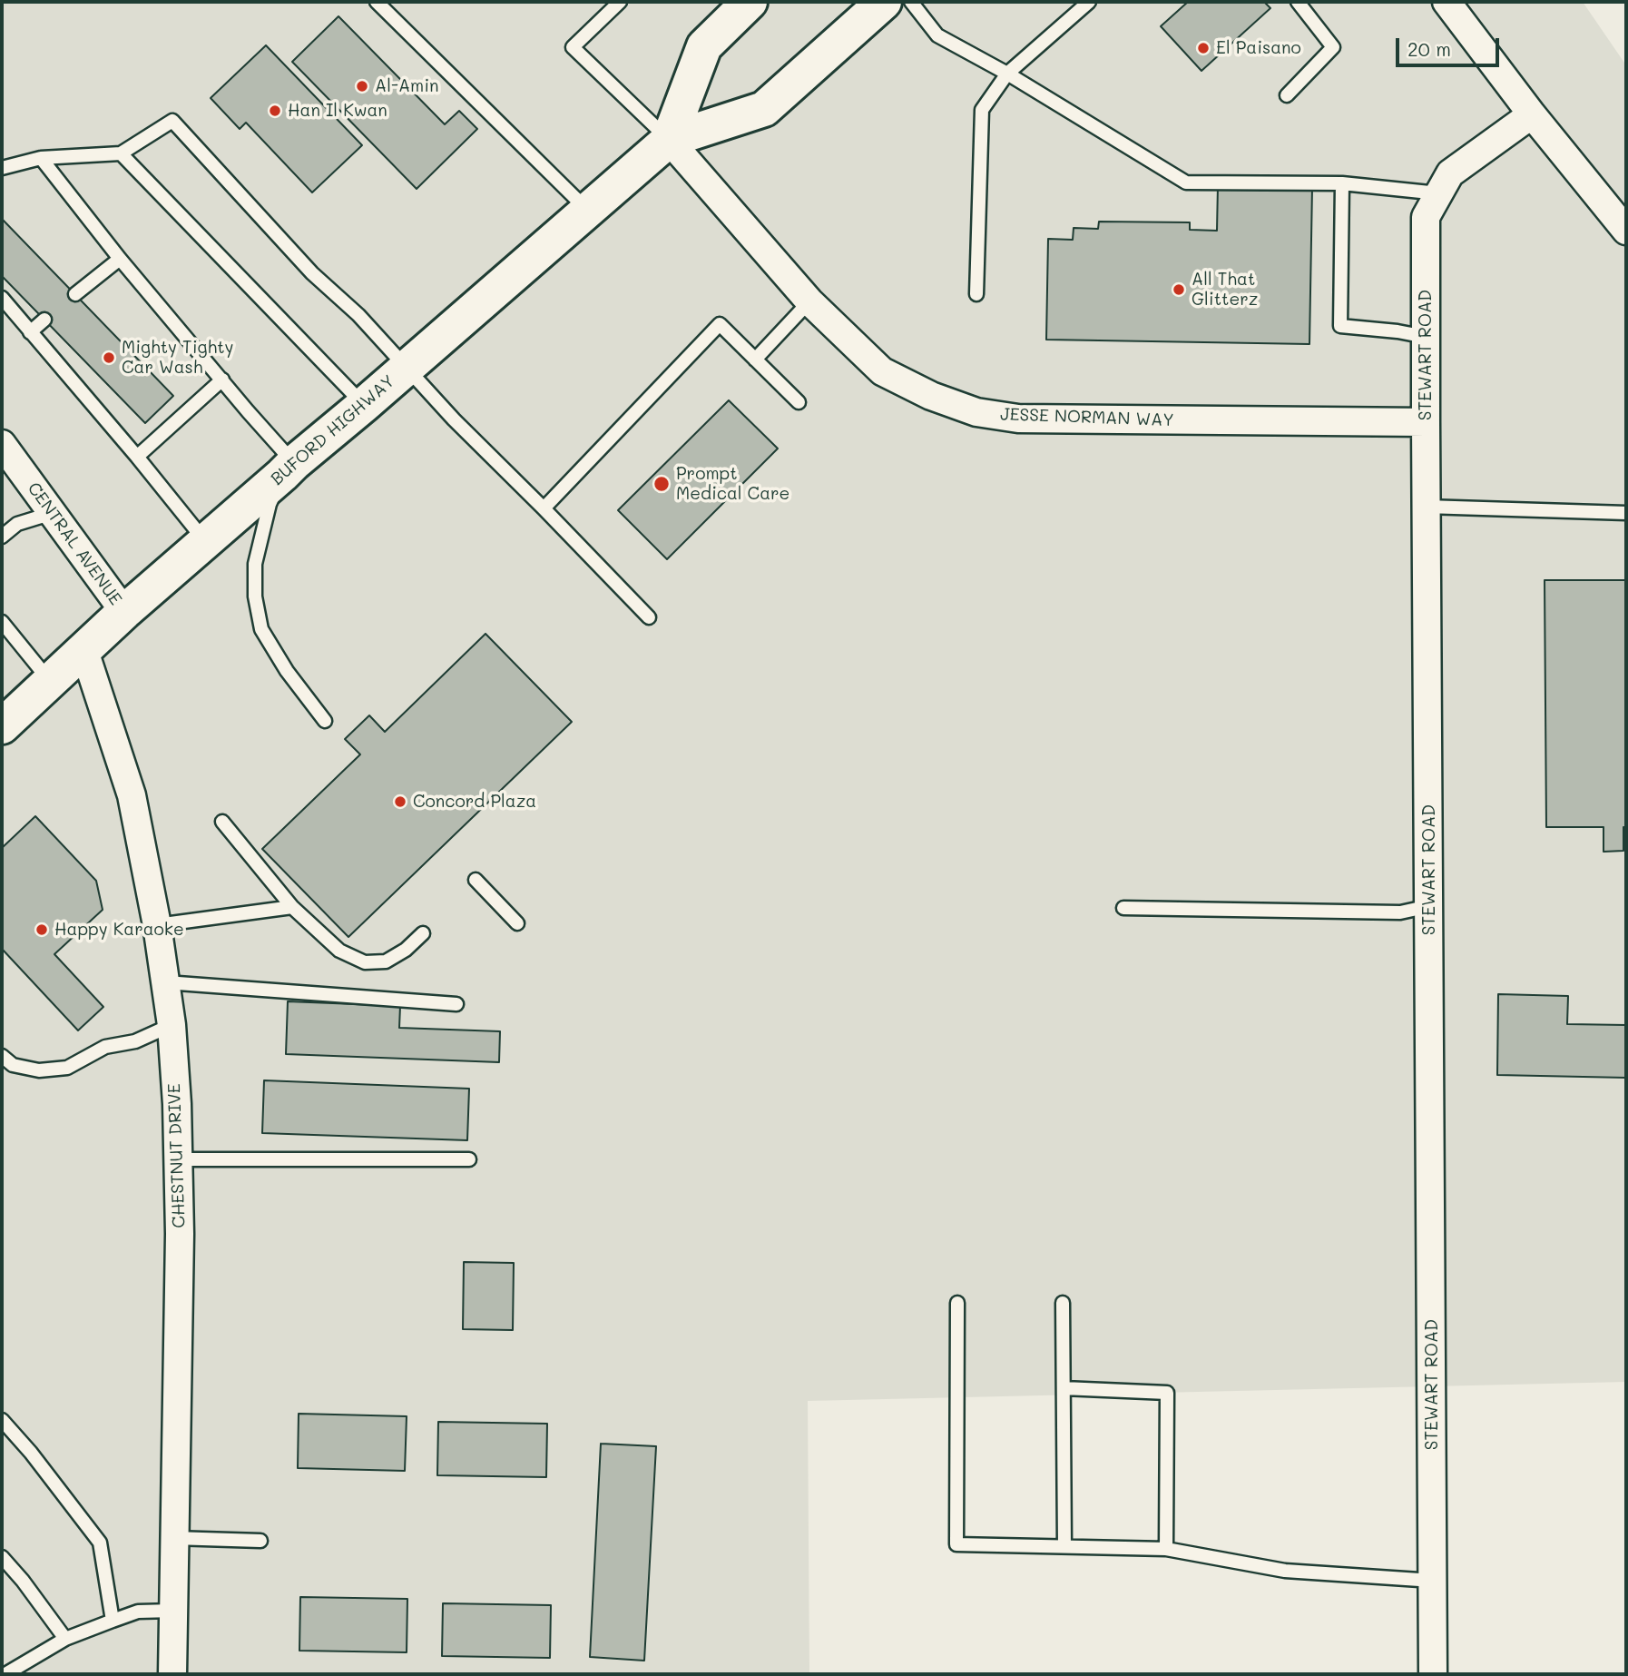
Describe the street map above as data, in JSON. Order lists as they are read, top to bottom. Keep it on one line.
{"streets":{"main road":["BUFORD HIGHWAY"],"street":["STEWART ROAD","JESSE NORMAN WAY","CENTRAL AVENUE","CHESTNUT DRIVE"]},"crossings":[["STEWART ROAD","JESSE NORMAN WAY"],["JESSE NORMAN WAY","BUFORD HIGHWAY"],["BUFORD HIGHWAY","CENTRAL AVENUE"],["BUFORD HIGHWAY","CHESTNUT DRIVE"]],"places":["El Paisano","Al-Amin","Han Il Kwan","All That Glitterz","Mighty Tighty Car Wash","Prompt Medical Care","Concord Plaza","Happy Karaoke"],"scale_bar":"20 m"}
